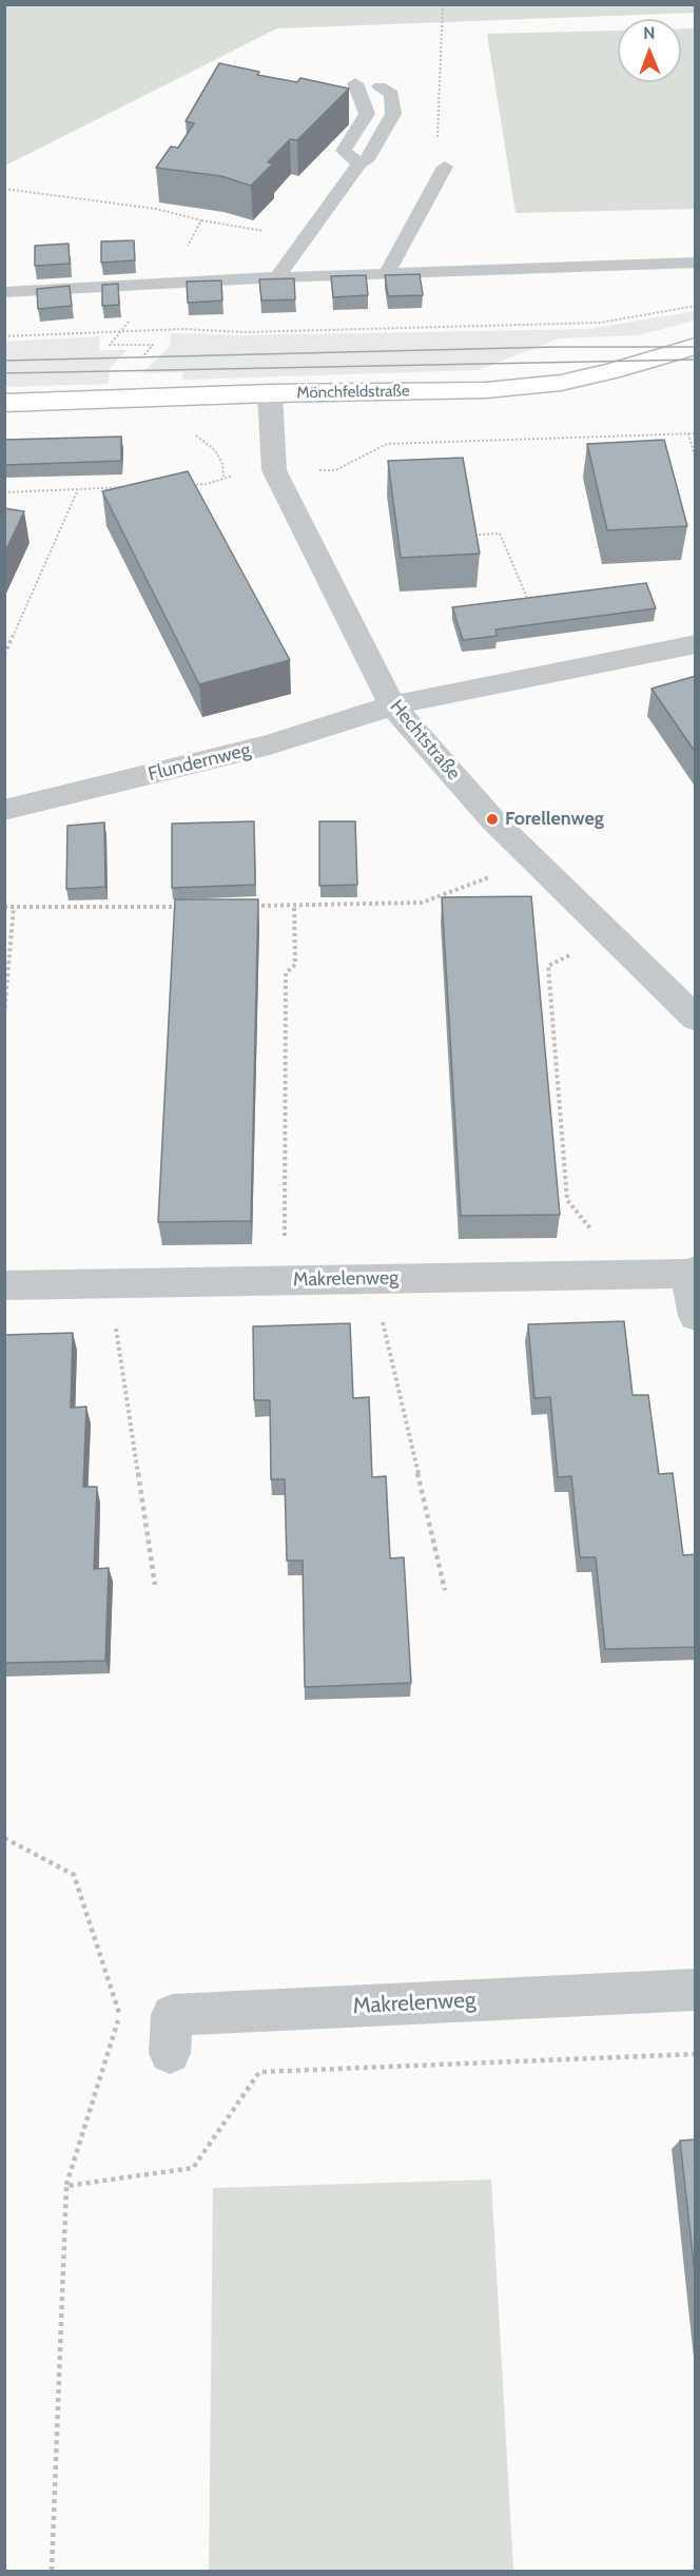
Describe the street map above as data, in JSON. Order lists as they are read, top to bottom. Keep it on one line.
{"streets":{"main road":["Mönchfeldstraße"],"street":["Hechtstraße","Flundernweg","Makrelenweg"]},"crossings":[["Mönchfeldstraße","Hechtstraße"],["Hechtstraße","Flundernweg"]],"places":["Forellenweg"],"north":"top"}
